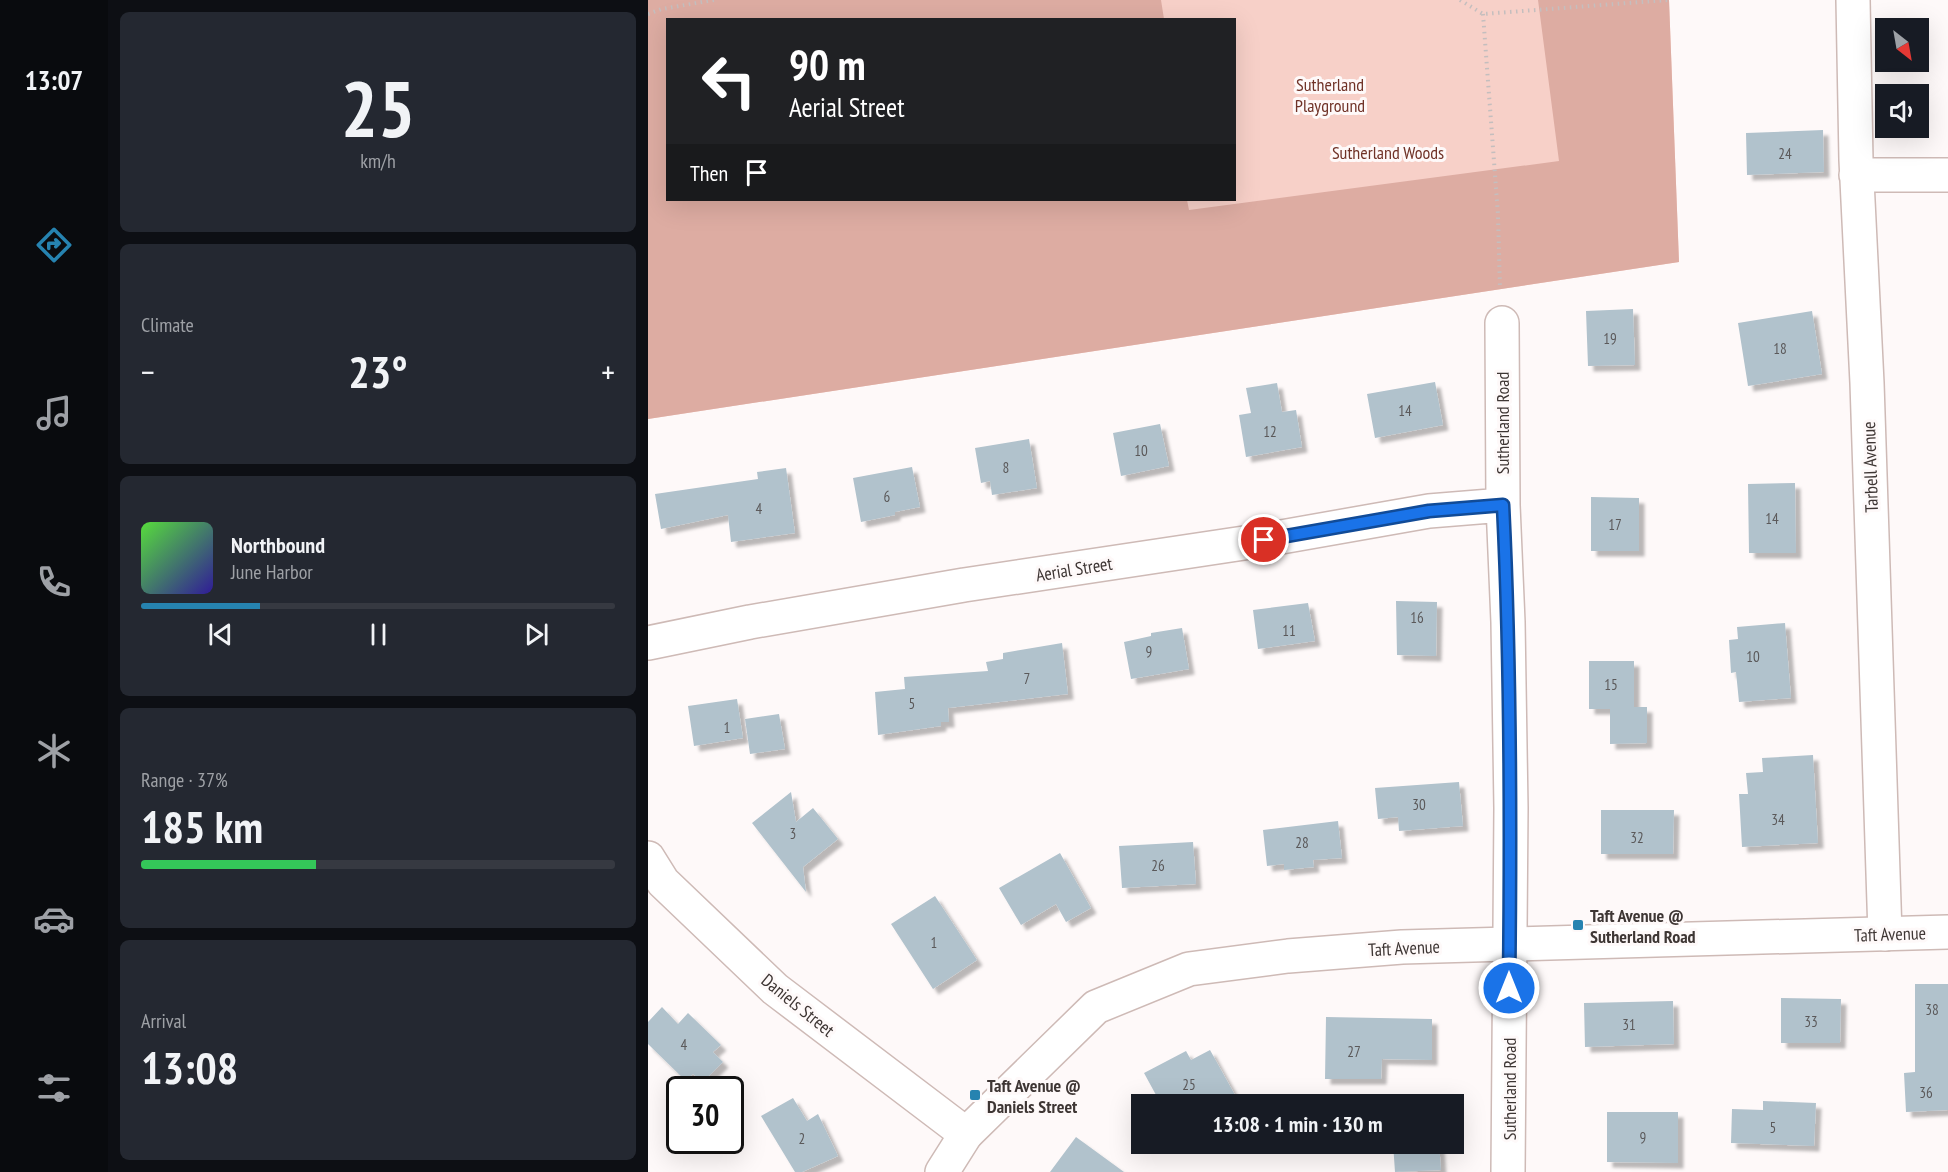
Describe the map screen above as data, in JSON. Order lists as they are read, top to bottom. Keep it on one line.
{"streets":{"street":["Sutherland Road","Tarbell Avenue","Aerial Street","Taft Avenue","Daniels Street"]},"crossings":[["Sutherland Road","Aerial Street"],["Sutherland Road","Taft Avenue"],["Tarbell Avenue","Taft Avenue"],["Taft Avenue","Daniels Street"]],"parks":["Sutherland Playground","Sutherland Woods"],"places":{"transit":["Taft Avenue @ Sutherland Road","Taft Avenue @ Daniels Street"]},"house_numbers":["24","19","18","14","12","10","8","6","4","14","17","16","11","9","10","7","15","5","1","30","34","3","32","28","26","1","38","33","31","4","27","25","36","5","9","2"],"north":"bottom right","page":{"tabs":"13:07","tile":[["25","km/h"],"Climate",["Range · 37%","185 km"],["Arrival","13:08"]],"turn":["90 m","Aerial Street"],"then":"Then","heat":["−","23°","+"],"song":["Northbound","June Harbor"],"limit":"30","trip":"13:08 · 1 min · 130 m"}}
